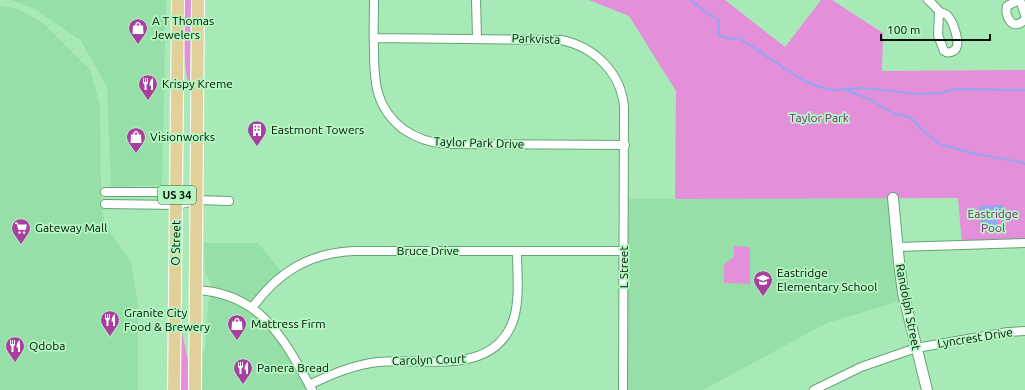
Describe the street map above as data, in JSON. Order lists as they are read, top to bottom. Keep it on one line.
{"streets":{"main road":["US 34","O Street"],"street":["Parkvista","Taylor Park Drive","Bruce Drive","L Street","Randolph Street","Lyncrest Drive","Carolyn Court"]},"crossings":[["Parkvista","Taylor Park Drive"],["Parkvista","L Street"],["Taylor Park Drive","L Street"],["Bruce Drive","L Street"],["Bruce Drive","Carolyn Court"],["Randolph Street","Lyncrest Drive"]],"parks":["Taylor Park","Eastridge Pool"],"places":{"shop":["A T Thomas Jewelers","Visionworks","Mattress Firm"],"restaurant":["Krispy Kreme","Granite City Food & Brewery","Qdoba","Panera Bread"],"building":["Eastmont Towers"],"supermarket":["Gateway Mall"],"school or university":["Eastridge Elementary School"]},"scale_bar":"100 m"}
